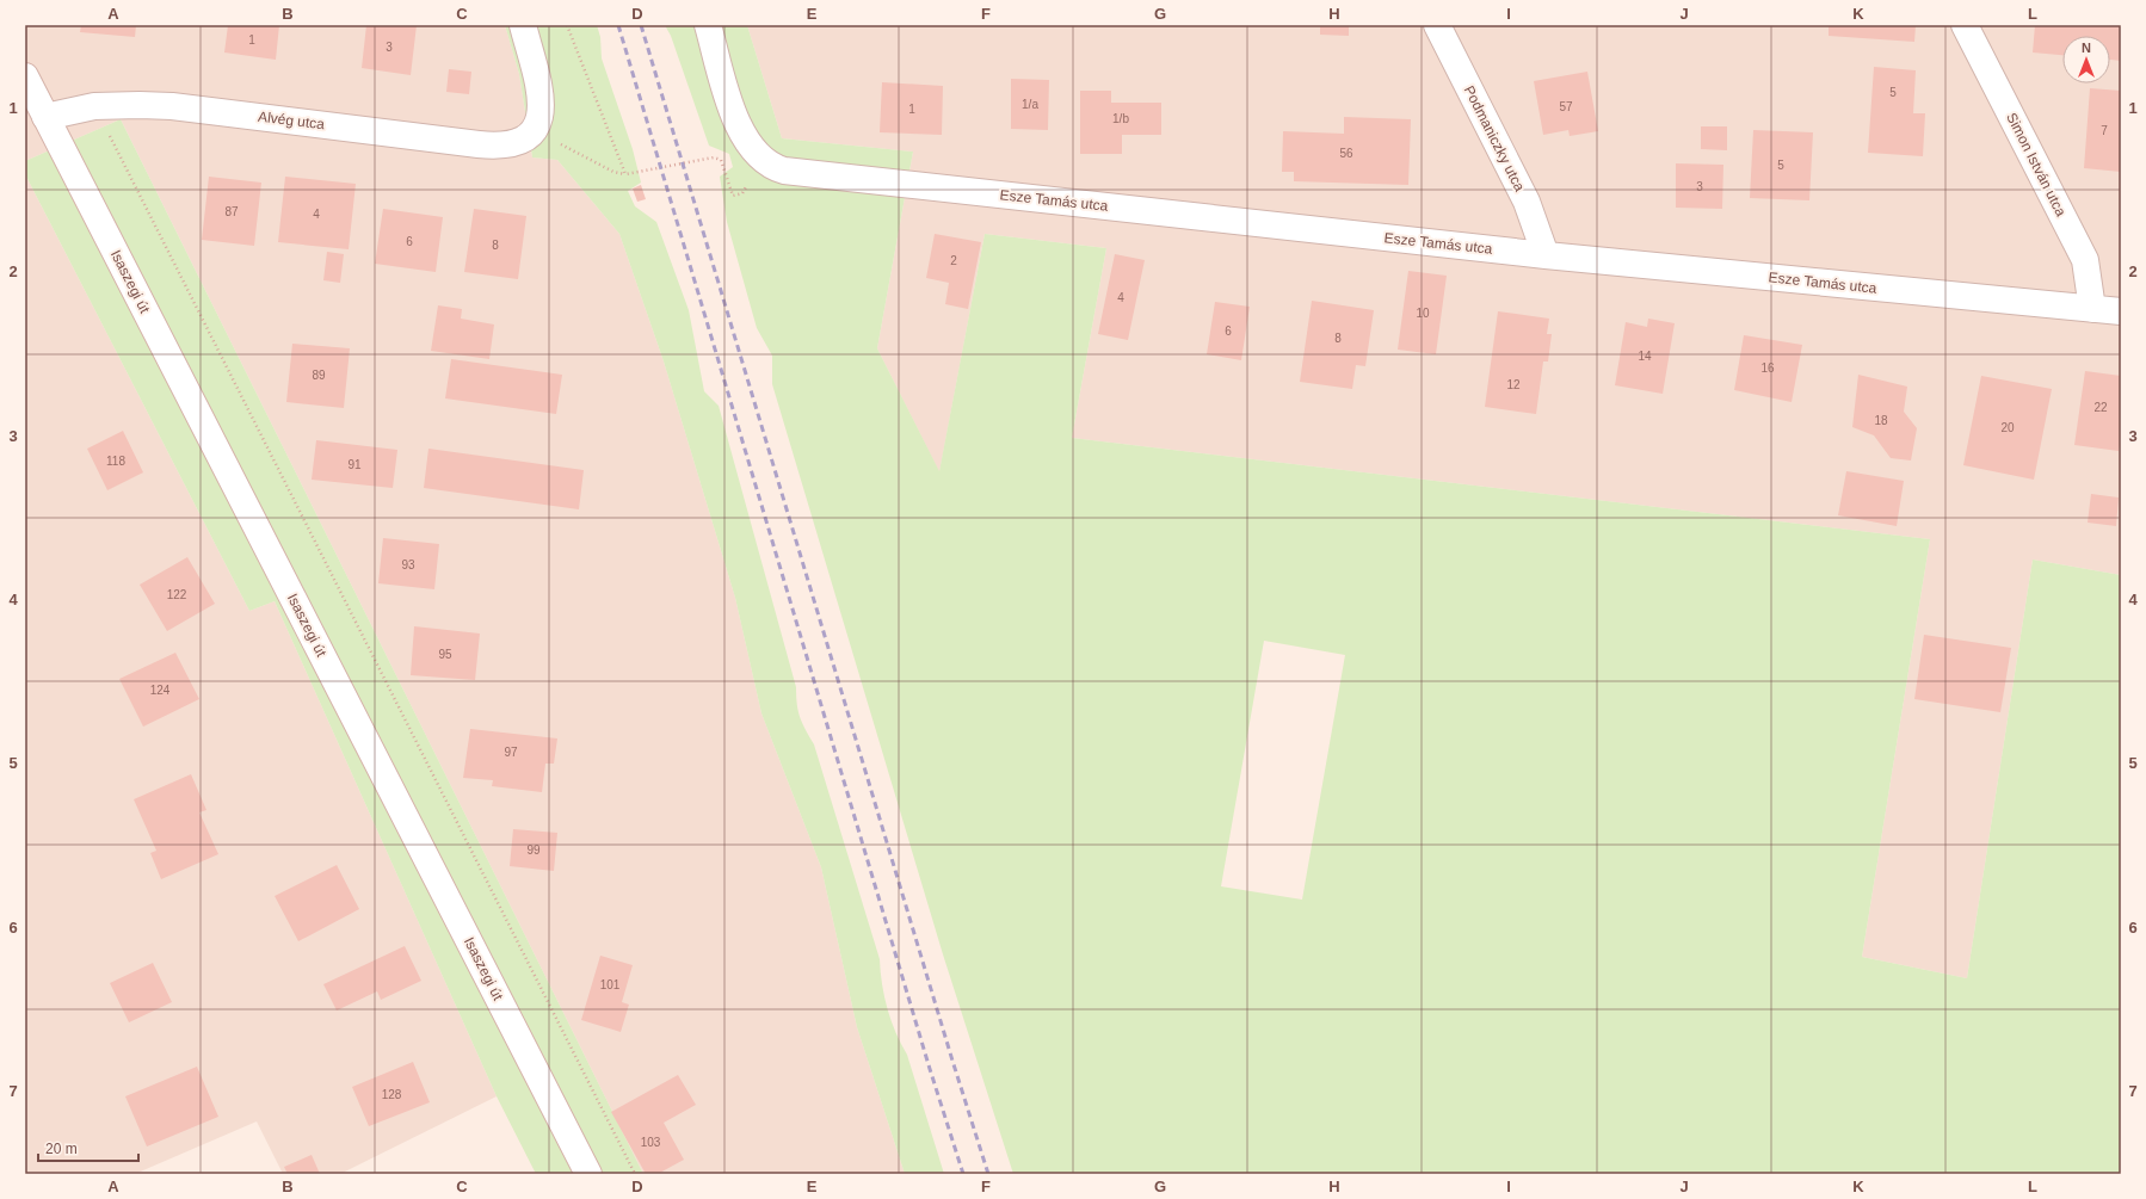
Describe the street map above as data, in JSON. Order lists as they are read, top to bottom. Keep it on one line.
{"streets":{"street":["Alvég utca","Podmaniczky utca","Simon István utca","Esze Tamás utca","Isaszegi út"]},"crossings":[["Alvég utca","Isaszegi út"],["Podmaniczky utca","Esze Tamás utca"],["Simon István utca","Esze Tamás utca"]],"house_numbers":["1","3","5","1/a","57","1","1/b","7","56","5","3","87","4","6","8","2","4","10","6","8","14","16","89","12","22","18","20","118","91","93","122","95","124","97","99","101","128","103"],"scale_bar":"20 m","north":"top","grid":{"columns":["A","B","C","D","E","F","G","H","I","J","K","L"],"rows":["1","2","3","4","5","6","7"]}}
